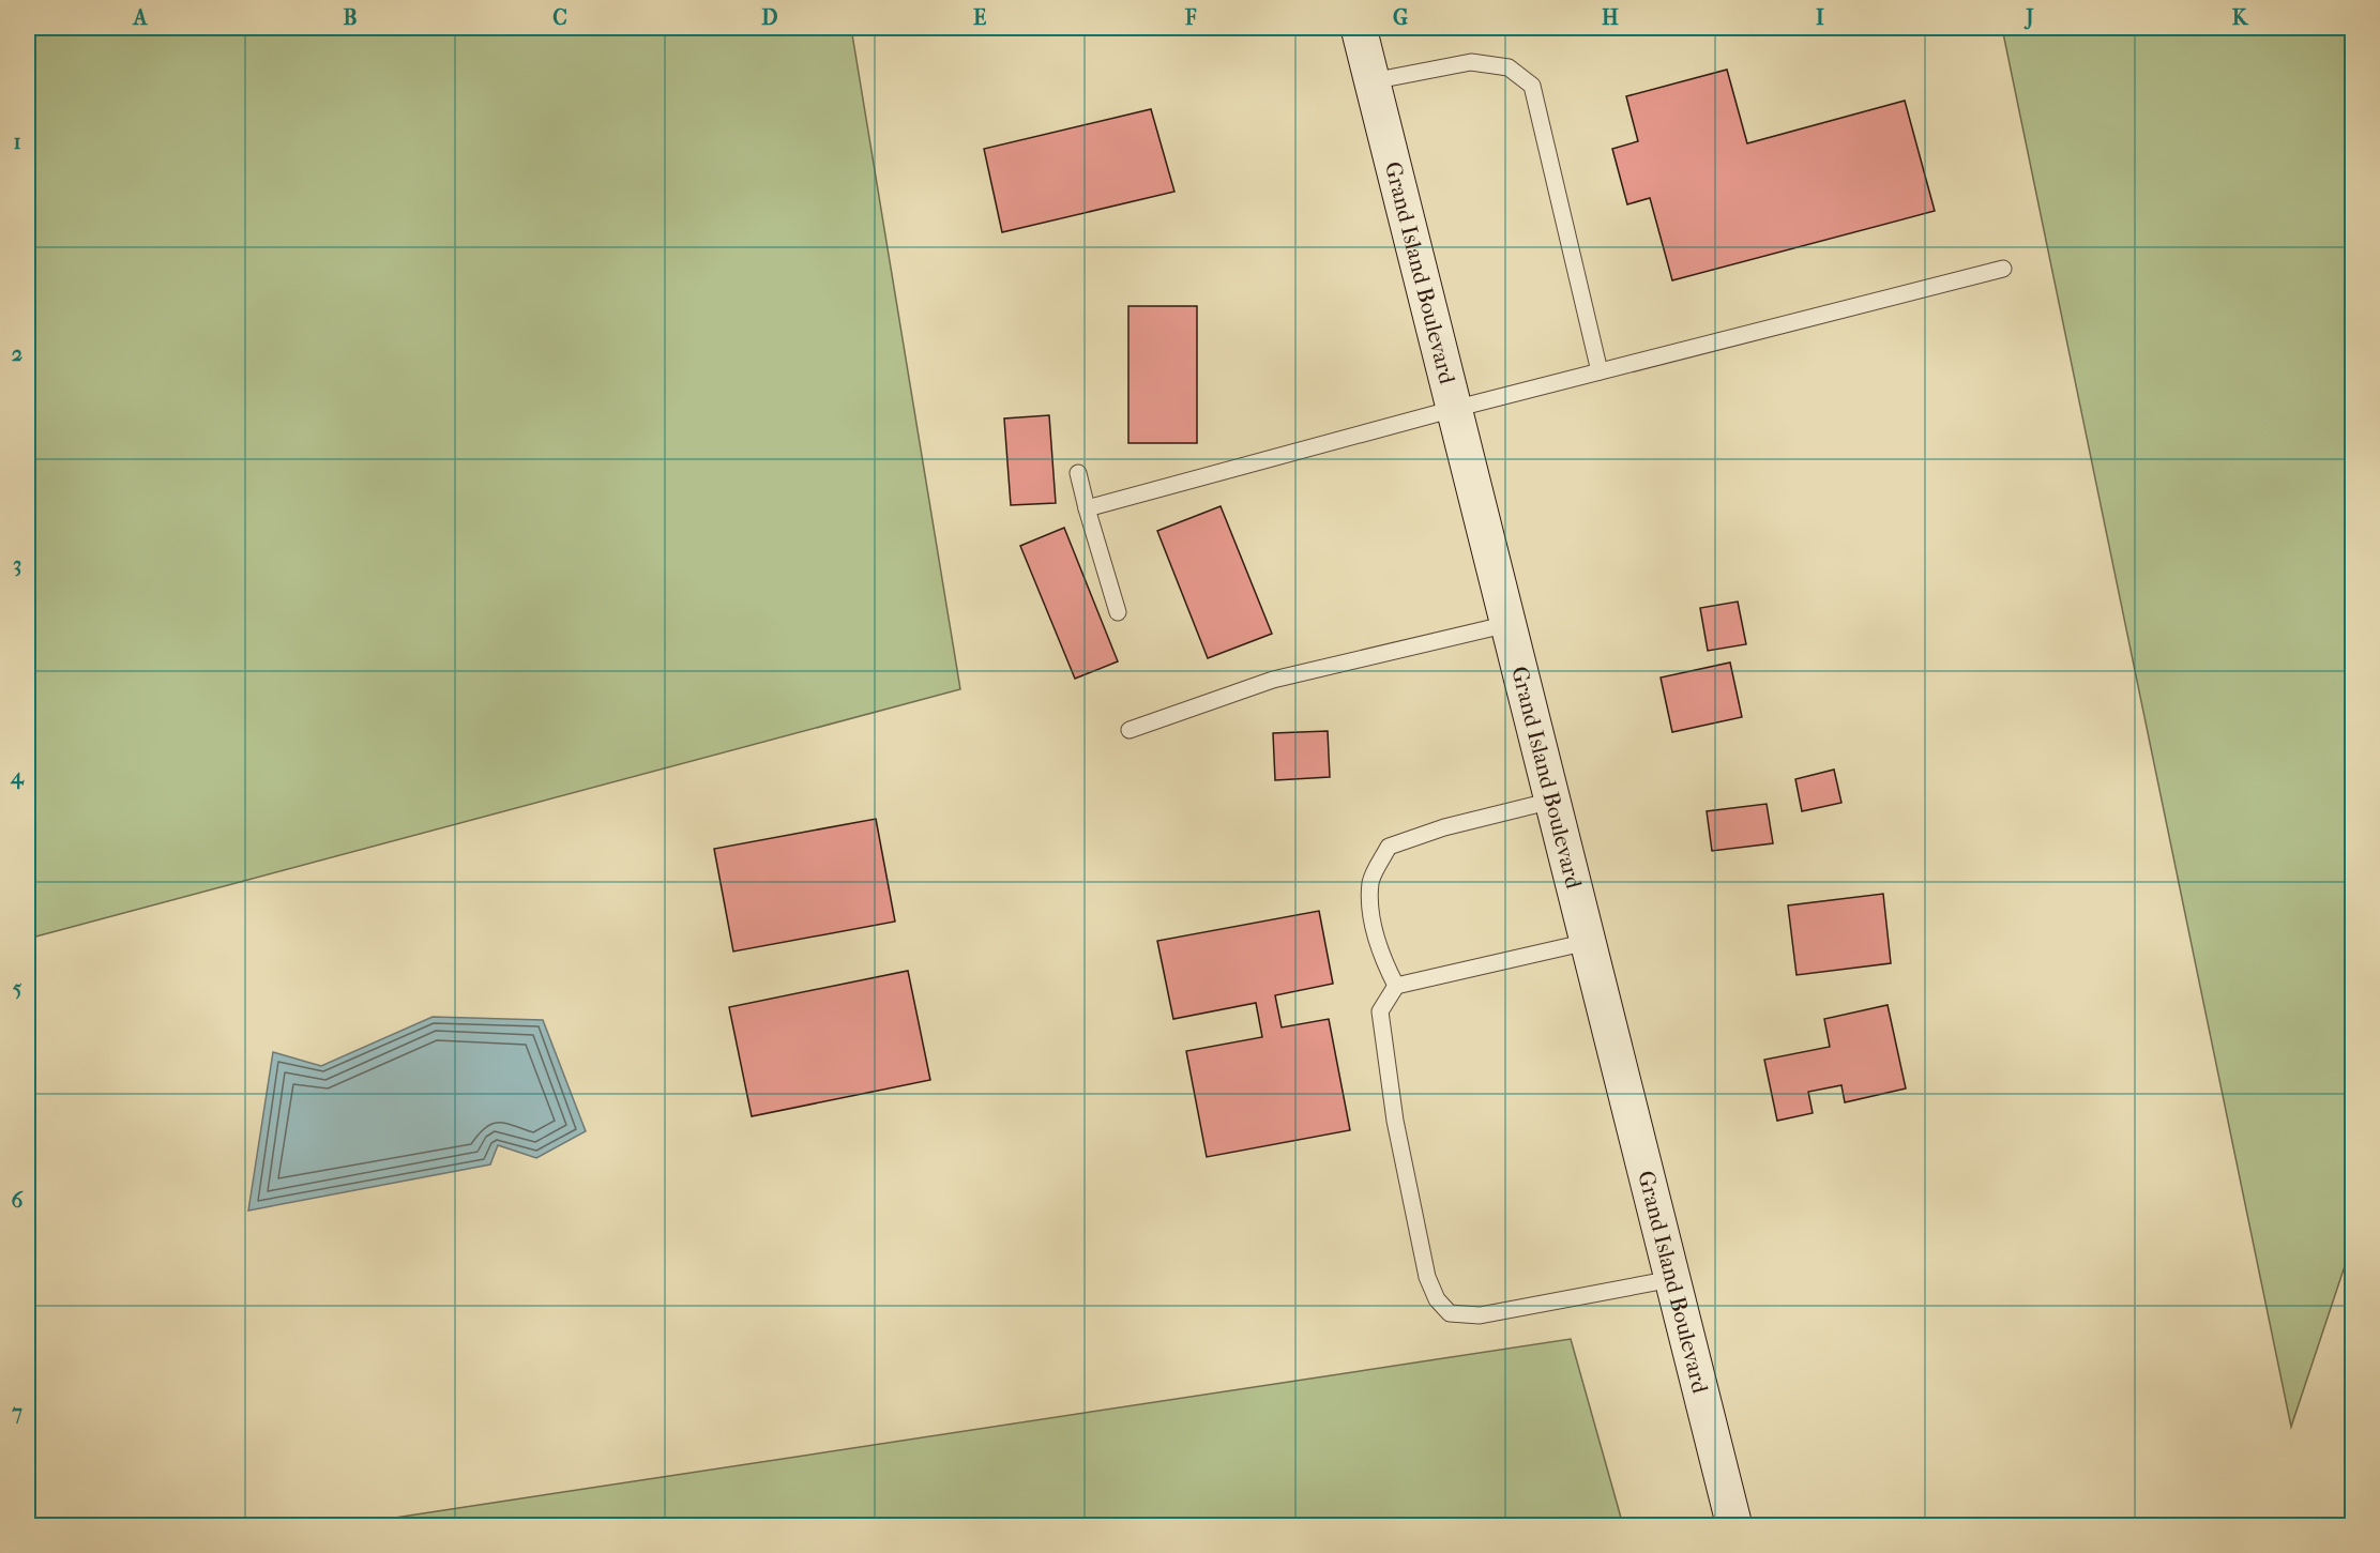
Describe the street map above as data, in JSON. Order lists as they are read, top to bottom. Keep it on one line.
{"streets":{"main road":["Grand Island Boulevard"]},"grid":{"columns":["A","B","C","D","E","F","G","H","I","J","K"],"rows":["1","2","3","4","5","6","7"]}}
